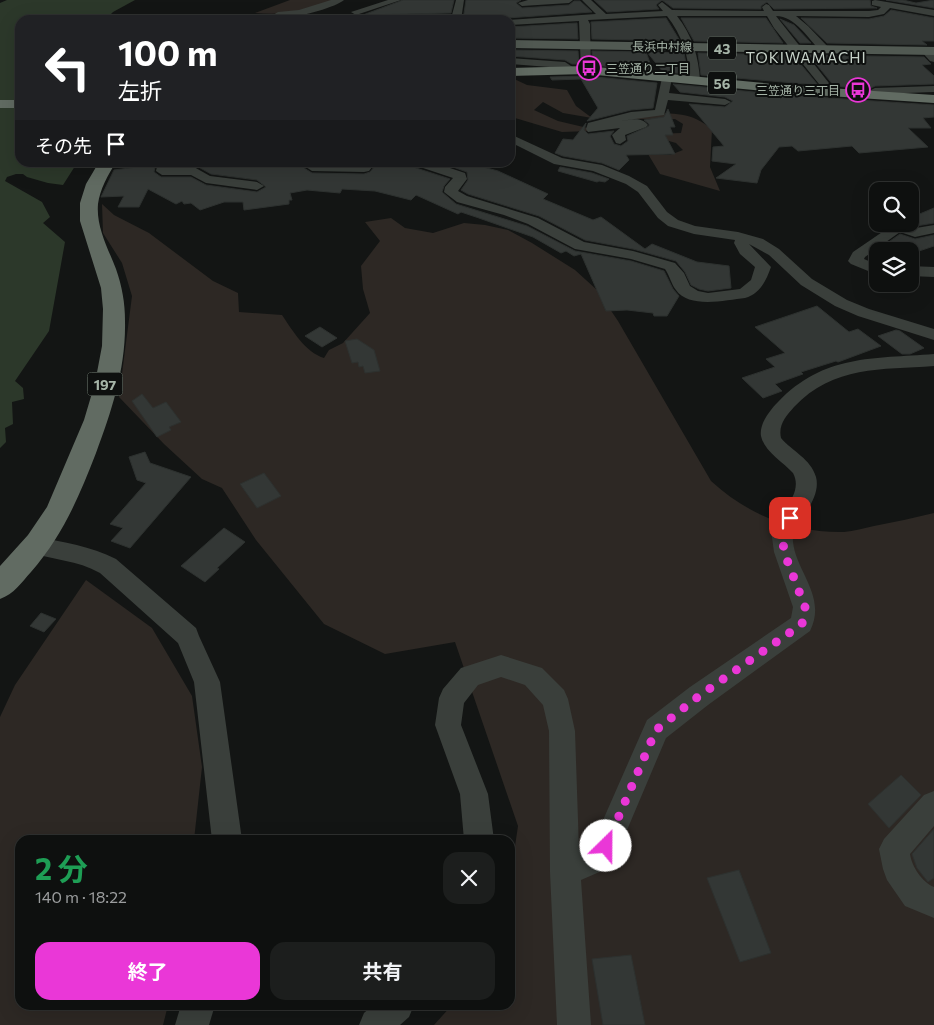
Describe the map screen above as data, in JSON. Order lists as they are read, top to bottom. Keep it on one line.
{"streets":{"highway":["56","197"],"main road":["長浜中村線","43"]},"districts":["TOKIWAMACHI"],"places":{"bus stop":["三笠通り二丁目","三笠通り三丁目"]},"page":{"turn":["100 m","左折"],"then":"その先","heading":["2 分","140 m · 18:22"],"buttons":["終了","共有"]}}
